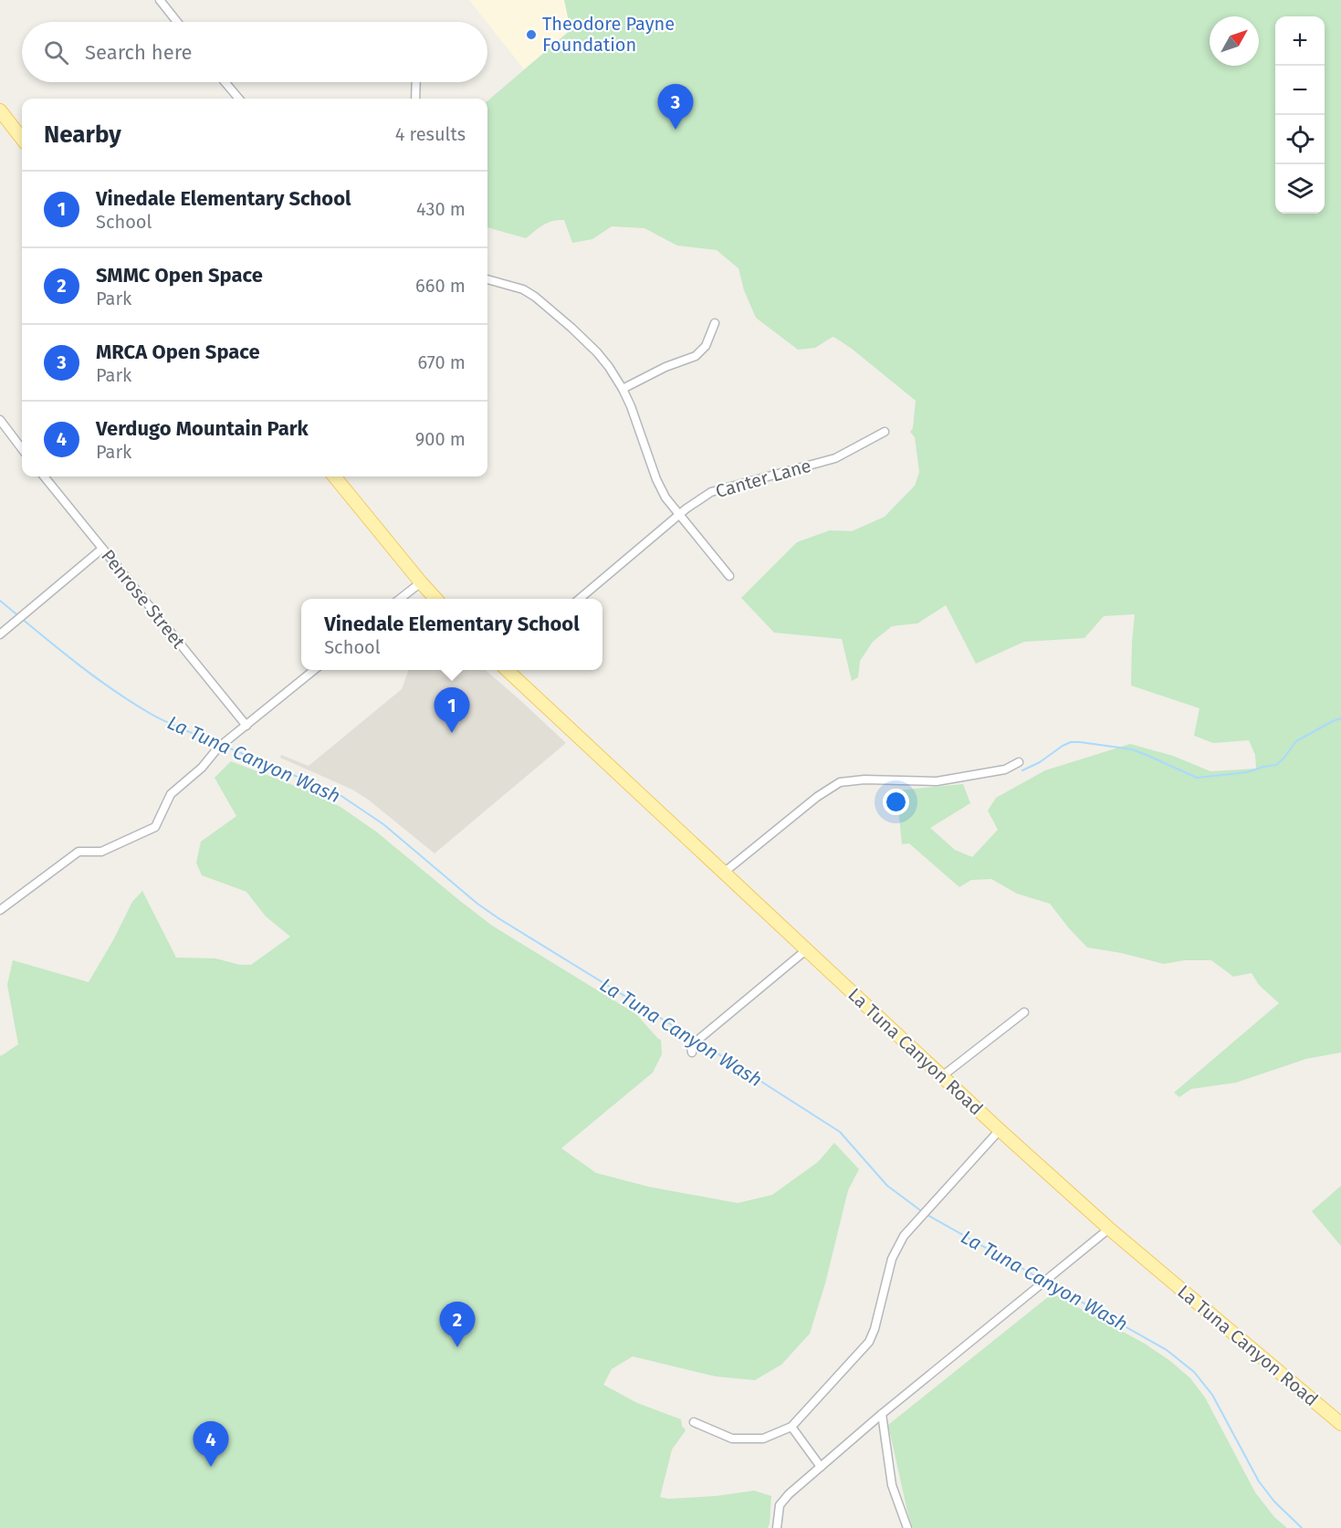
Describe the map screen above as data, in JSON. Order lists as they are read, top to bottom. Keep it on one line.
{"streets":{"main road":["La Tuna Canyon Road"],"street":["Canter Lane","Penrose Street"]},"water":["La Tuna Canyon Wash"],"places":["Theodore Payne Foundation"],"north":"top right","page":{"map_buttons":["+","−"],"search":"Search here","pins":["3","1","2","4"],"heading":["Nearby","4 results"],"list":[{"mark":"1","name":"Vinedale Elementary School","note":"School","value":"430 m"},{"mark":"2","name":"SMMC Open Space","note":"Park","value":"660 m"},{"mark":"3","name":"MRCA Open Space","note":"Park","value":"670 m"},{"mark":"4","name":"Verdugo Mountain Park","note":"Park","value":"900 m"}],"popup":["Vinedale Elementary School","School"]}}
